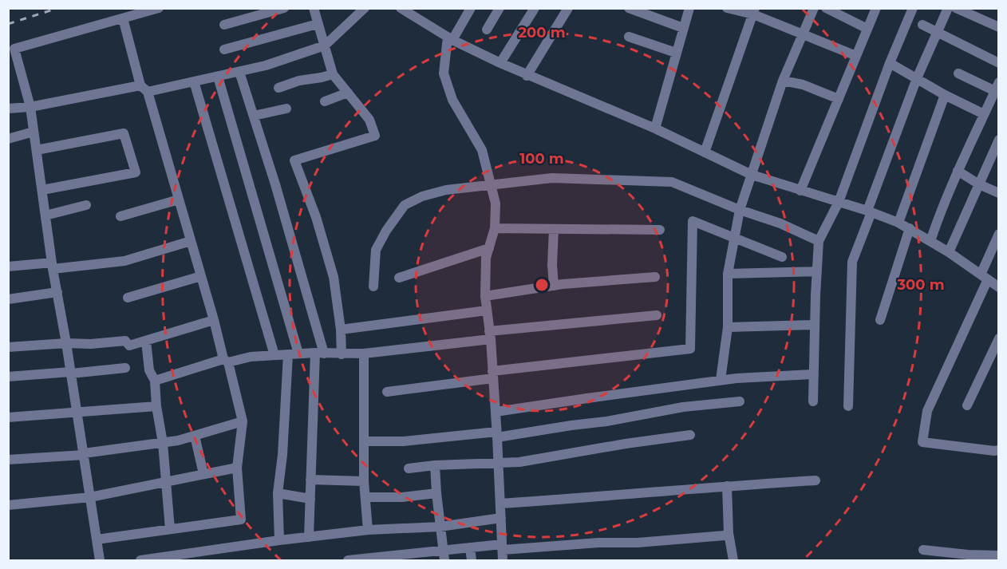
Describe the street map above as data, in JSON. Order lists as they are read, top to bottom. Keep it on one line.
{"rings":["200 m","100 m","300 m"]}
